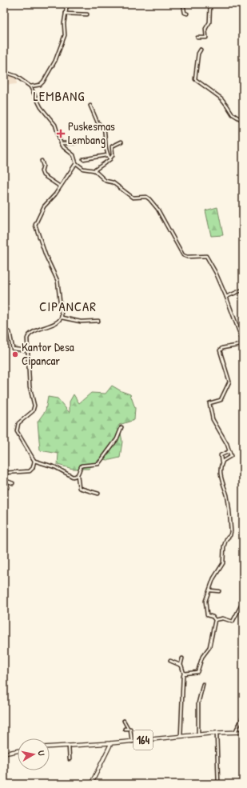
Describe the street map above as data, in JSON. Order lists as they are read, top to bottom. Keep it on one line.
{"streets":{"main road":["164"]},"districts":["LEMBANG","CIPANCAR"],"places":{"health":["Puskesmas Lembang"],"other":["Kantor Desa Cipancar"]},"north":"right"}
